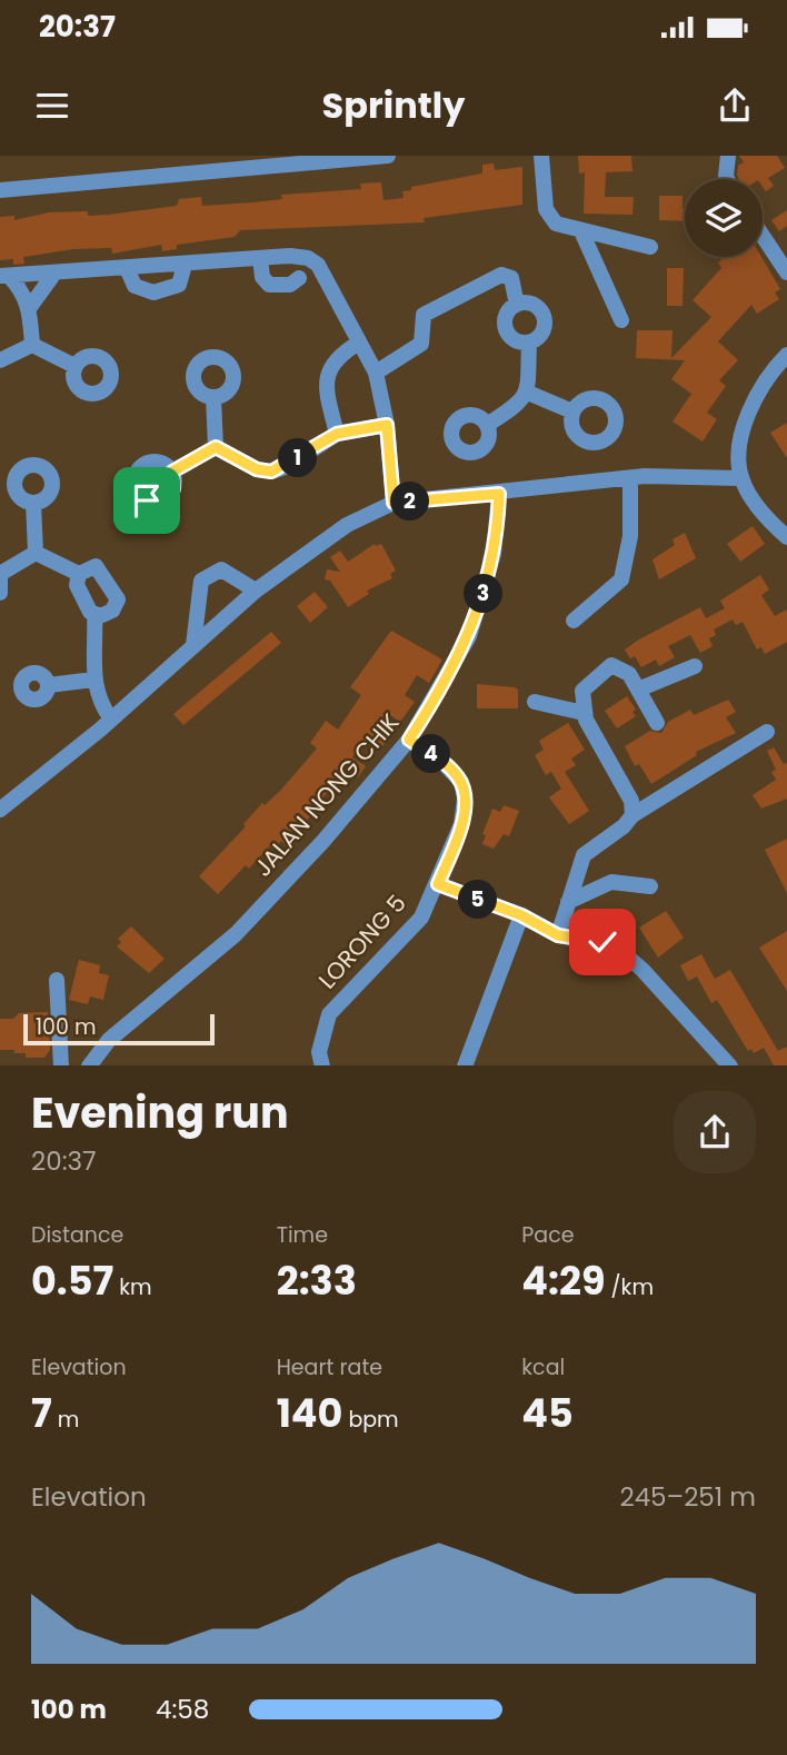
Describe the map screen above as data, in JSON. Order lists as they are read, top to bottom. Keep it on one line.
{"streets":{"street":["JALAN NONG CHIK","LORONG 5"]},"crossings":[["JALAN NONG CHIK","LORONG 5"]],"scale_bar":"100 m","page":{"status":"20:37","header":"Sprintly","pins":["1","2","3","4","5"],"scale":"100 m","heading":["Evening run","20:37"],"stats":[["Distance","0.57 km"],["Time","2:33"],["Pace","4:29 /km"],["Elevation","7 m"],["Heart rate","140 bpm"],["kcal","45"]],"chart":["Elevation","245–251 m"],"list":[{"name":"100 m","note":"4:58"}]}}
